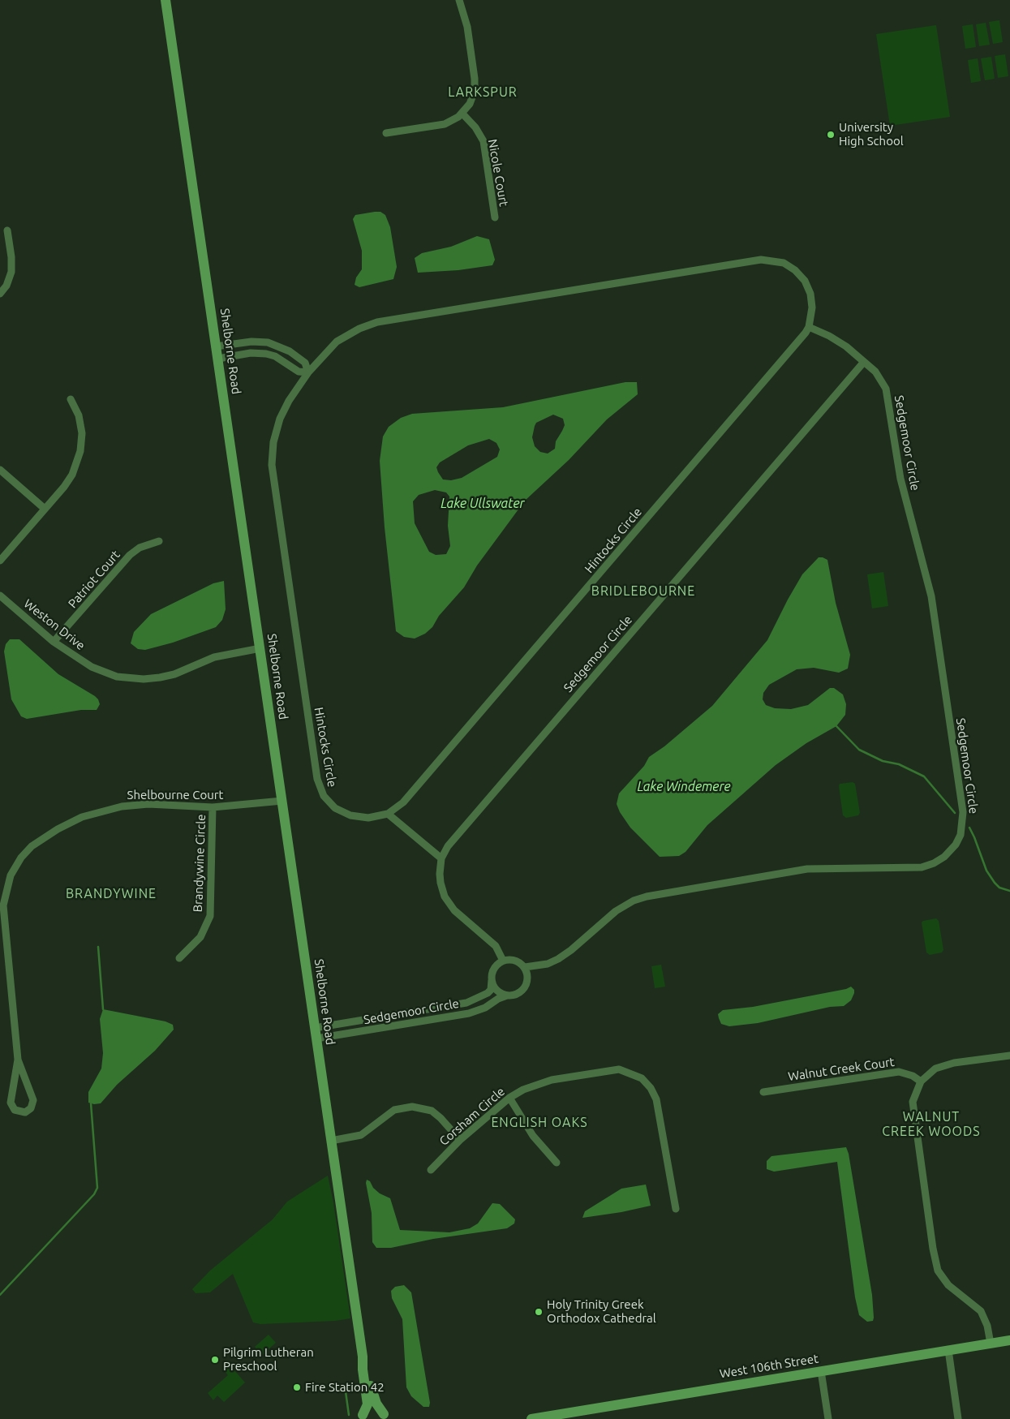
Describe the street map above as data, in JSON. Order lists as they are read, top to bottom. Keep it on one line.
{"streets":{"street":["Nicole Court","Shelborne Road","Sedgemoor Circle","Hintocks Circle","Patriot Court","Weston Drive","Shelbourne Court","Brandywine Circle","Walnut Creek Court","Corsham Circle","West 106th Street"]},"crossings":[["Shelborne Road","Sedgemoor Circle"],["Shelborne Road","Weston Drive"],["Shelborne Road","Shelbourne Court"],["Patriot Court","Weston Drive"],["Shelbourne Court","Brandywine Circle"]],"districts":["LARKSPUR","BRIDLEBOURNE","BRANDYWINE","WALNUT CREEK WOODS","ENGLISH OAKS"],"water":["Lake Ullswater","Lake Windemere"],"places":["University High School","Holy Trinity Greek Orthodox Cathedral","Pilgrim Lutheran Preschool","Fire Station 42"]}
